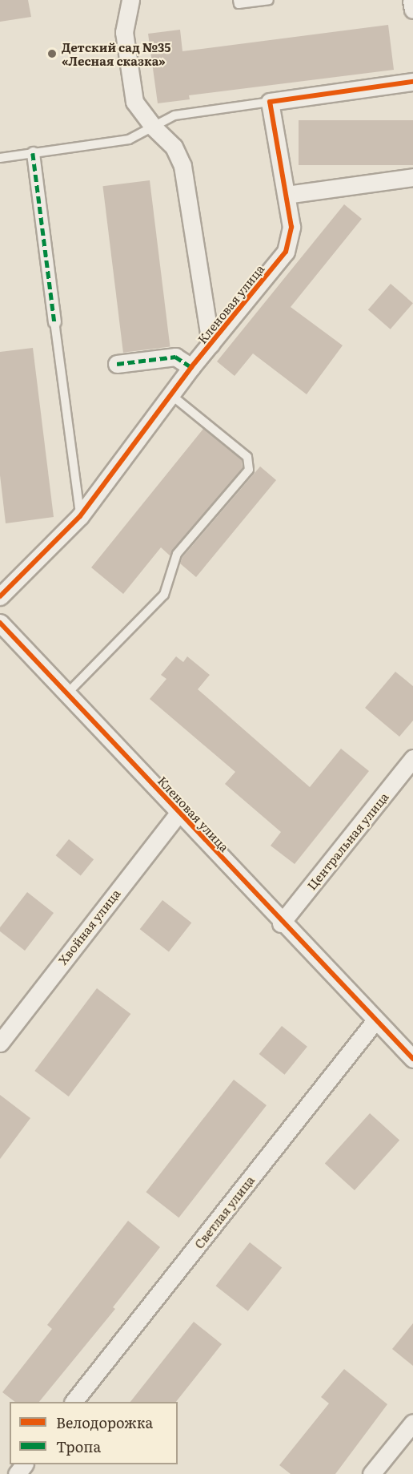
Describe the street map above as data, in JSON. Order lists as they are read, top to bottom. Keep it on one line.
{"streets":{"street":["Кленовая улица","Центральная улица","Хвойная улица","Светлая улица"]},"crossings":[["Кленовая улица","Центральная улица"],["Кленовая улица","Хвойная улица"],["Кленовая улица","Светлая улица"]],"places":["Детский сад №35 «Лесная сказка»"],"legend":["Велодорожка","Тропа"]}
